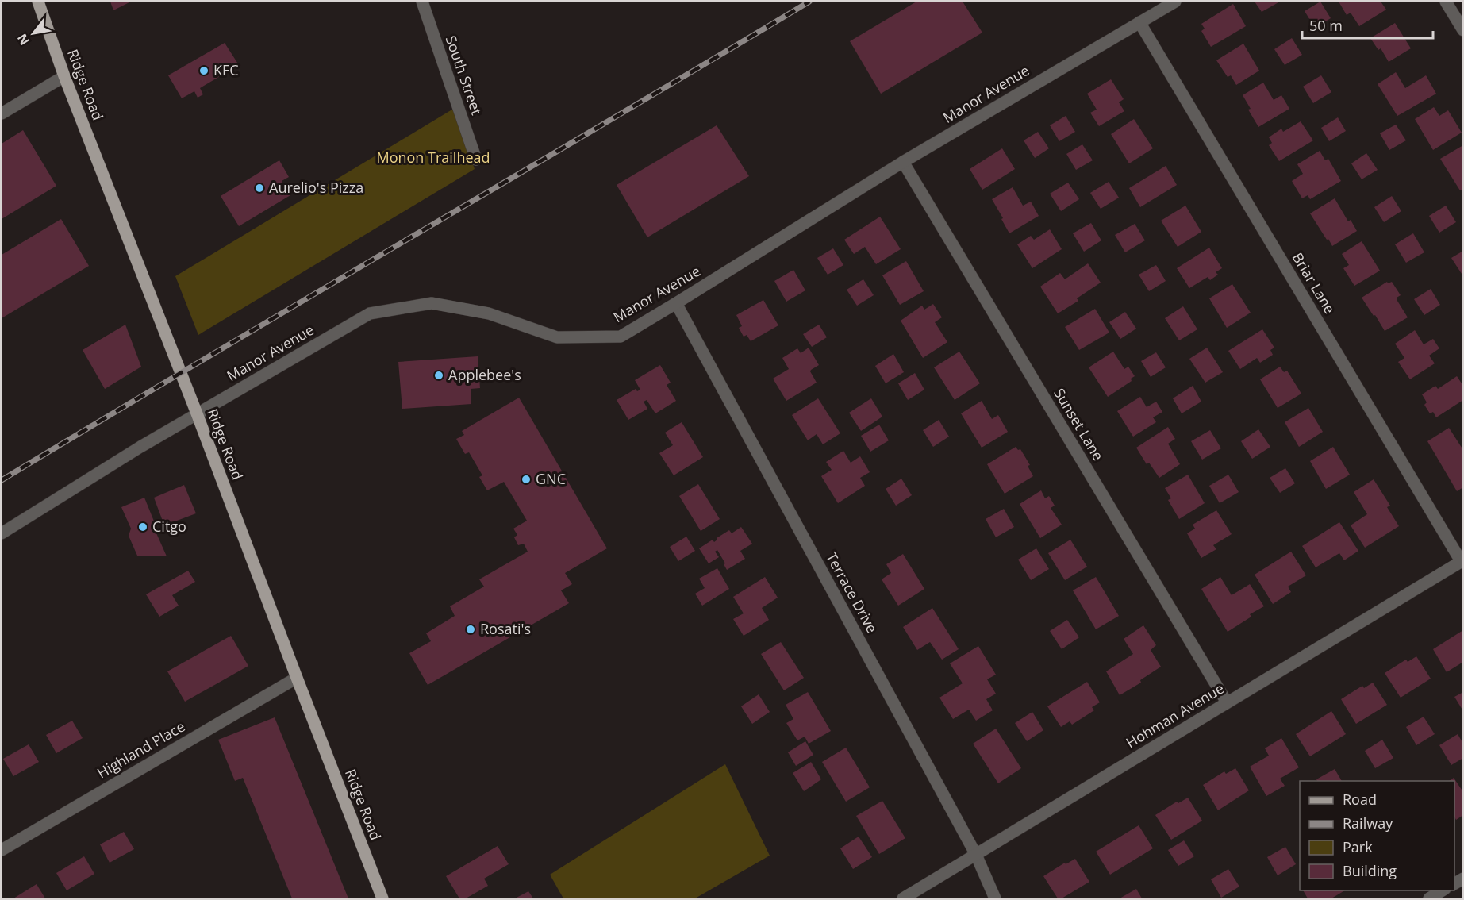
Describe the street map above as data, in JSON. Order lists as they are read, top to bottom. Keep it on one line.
{"streets":{"main road":["Ridge Road"],"street":["South Street","Manor Avenue","Briar Lane","Sunset Lane","Terrace Drive","Hohman Avenue","Highland Place"]},"crossings":[["Ridge Road","Manor Avenue"],["Ridge Road","Highland Place"],["Manor Avenue","Briar Lane"],["Manor Avenue","Sunset Lane"],["Manor Avenue","Terrace Drive"],["Briar Lane","Hohman Avenue"],["Sunset Lane","Hohman Avenue"],["Terrace Drive","Hohman Avenue"]],"parks":["Monon Trailhead"],"places":["KFC","Aurelio's Pizza","Applebee's","GNC","Citgo","Rosati's"],"legend":["Road","Railway","Park","Building"],"scale_bar":"50 m","north":"bottom left"}
